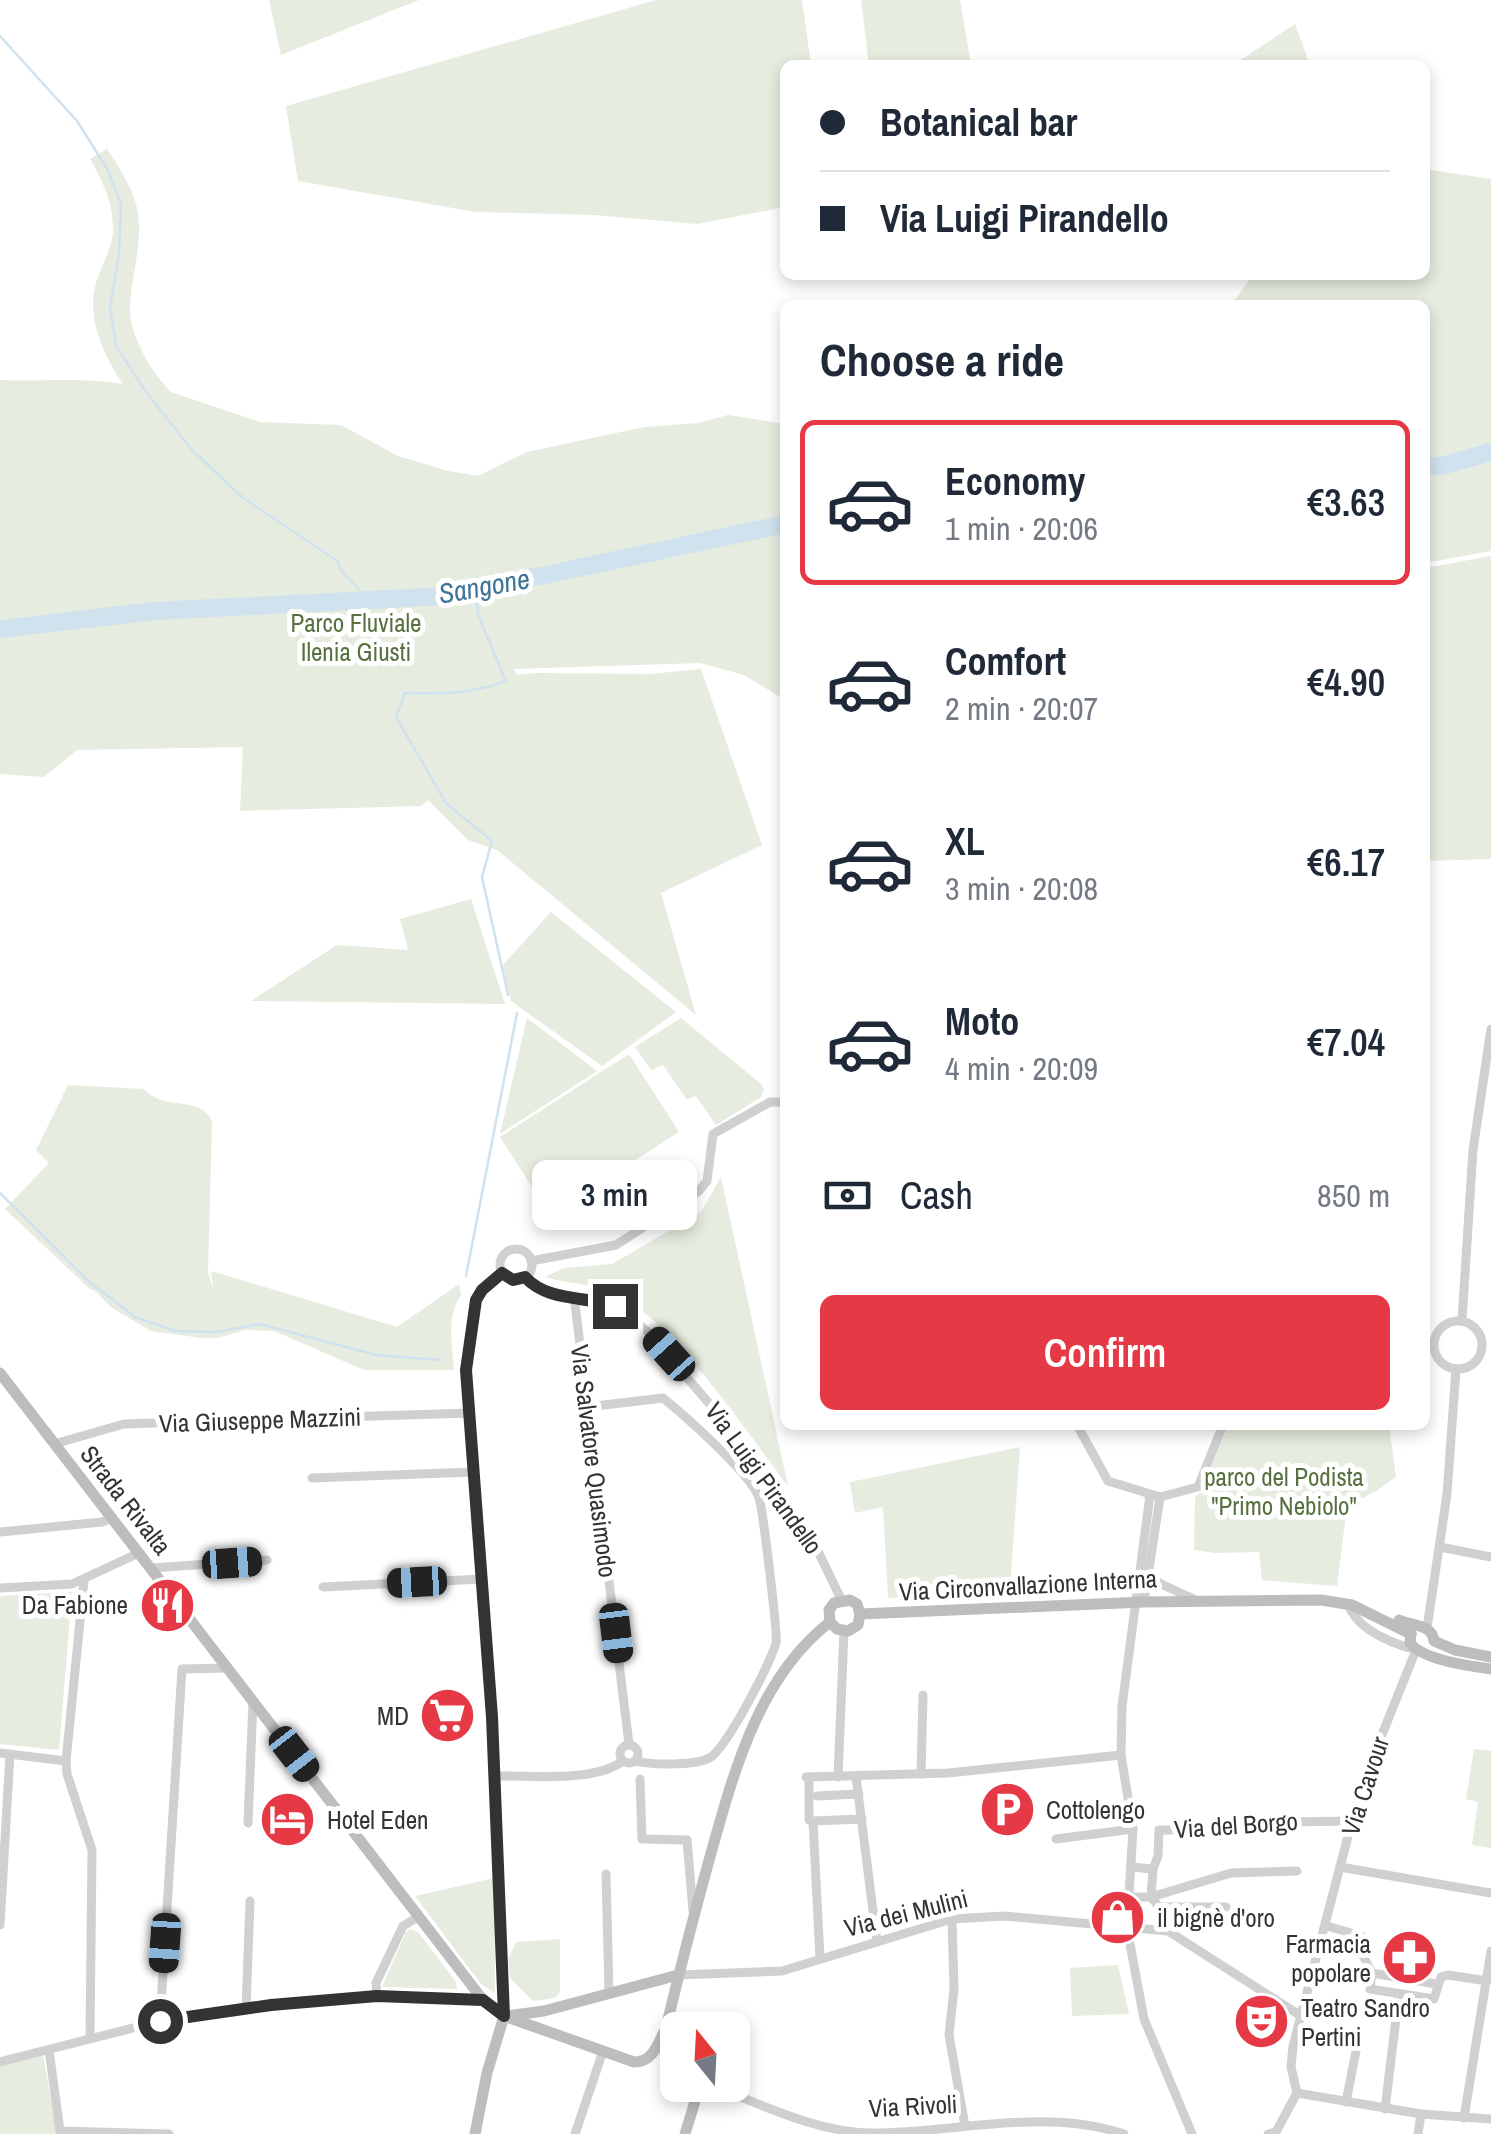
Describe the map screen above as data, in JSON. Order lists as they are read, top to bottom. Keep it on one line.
{"streets":{"street":["Via Giuseppe Mazzini","Via Salvatore Quasimodo","Via Luigi Pirandello","Strada Rivalta","Via Circonvallazione Interna","Via Cavour","Via del Borgo","Via dei Mulini","Via Rivoli"]},"crossings":[["Via Giuseppe Mazzini","Strada Rivalta"],["Via Salvatore Quasimodo","Via Luigi Pirandello"],["Via Luigi Pirandello","Via Circonvallazione Interna"],["Strada Rivalta","Via dei Mulini"],["Via Cavour","Via del Borgo"],["Via Cavour","Via dei Mulini"]],"water":["Sangone"],"parks":["Parco Fluviale Ilenia Giusti","parco del Podista \"Primo Nebiolo\""],"places":{"restaurant":["Da Fabione"],"supermarket":["MD"],"parking":["Cottolengo"],"hotel":["Hotel Eden"],"shop":["il bignè d'oro"],"pharmacy":["Farmacia popolare"],"theatre":["Teatro Sandro Pertini"]},"north":"top","page":{"banner":["Botanical bar","Via Luigi Pirandello"],"heading":"Choose a ride","list":[{"name":"Economy","note":"1 min · 20:06","value":"€3.63"},{"name":"Comfort","note":"2 min · 20:07","value":"€4.90"},{"name":"XL","note":"3 min · 20:08","value":"€6.17"},{"name":"Moto","note":"4 min · 20:09","value":"€7.04"}],"pay":["Cash","850 m"],"bubble":"3 min","buttons":"Confirm"}}
